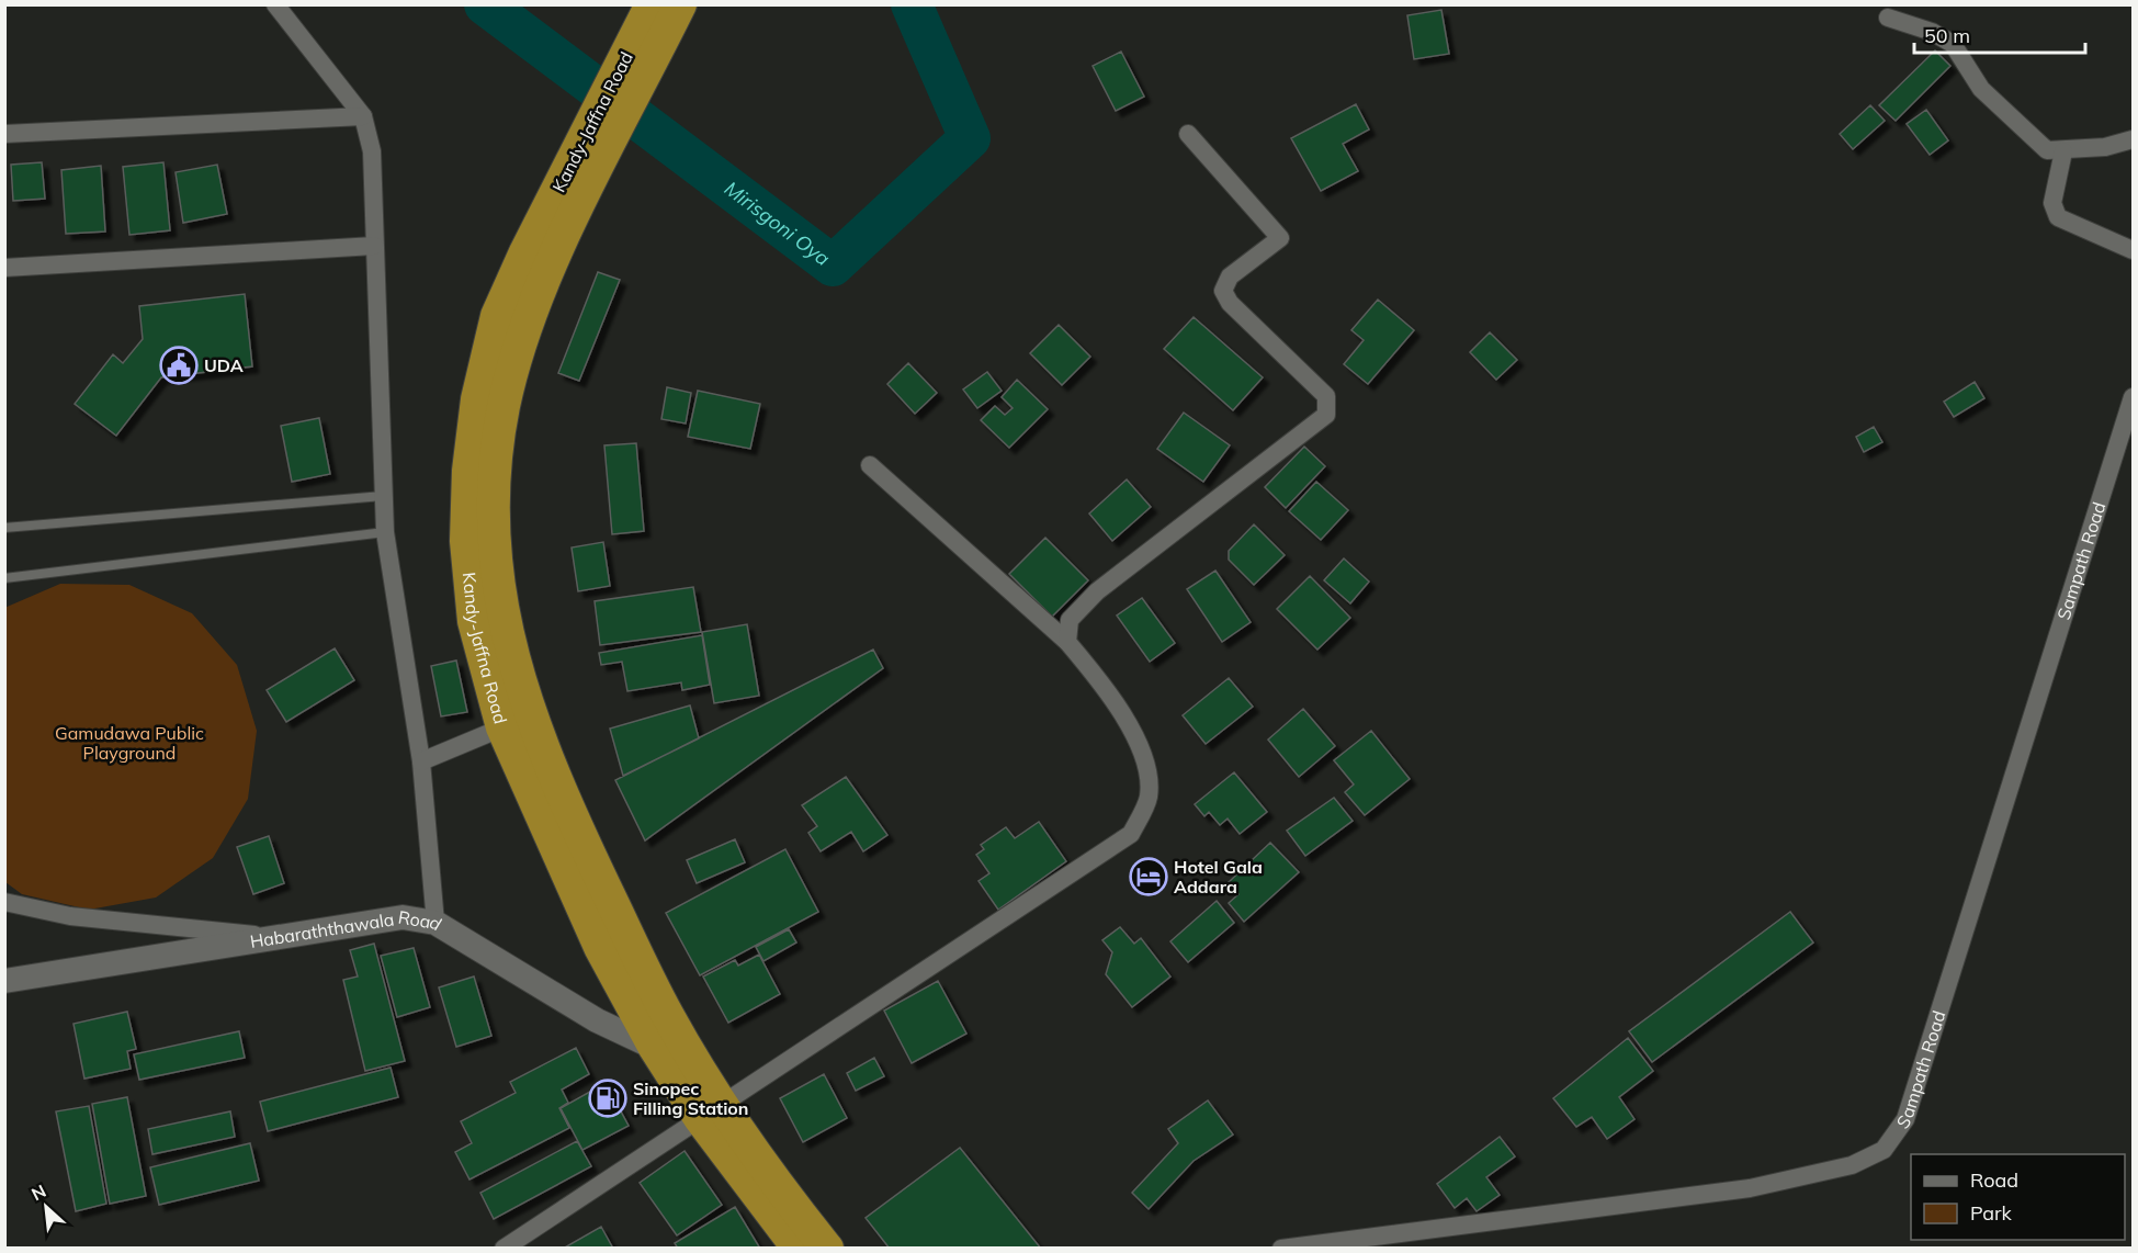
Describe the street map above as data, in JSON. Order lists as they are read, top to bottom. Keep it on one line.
{"streets":{"highway":["Kandy-Jaffna Road"],"street":["Sampath Road","Habaraththawala Road"]},"crossings":[["Kandy-Jaffna Road","Habaraththawala Road"]],"water":["Mirisgoni Oya"],"parks":["Gamudawa Public Playground"],"places":{"public building":["UDA"],"hotel":["Hotel Gala Addara"],"fuel station":["Sinopec Filling Station"]},"legend":["Road","Park"],"scale_bar":"50 m","north":"top left"}
